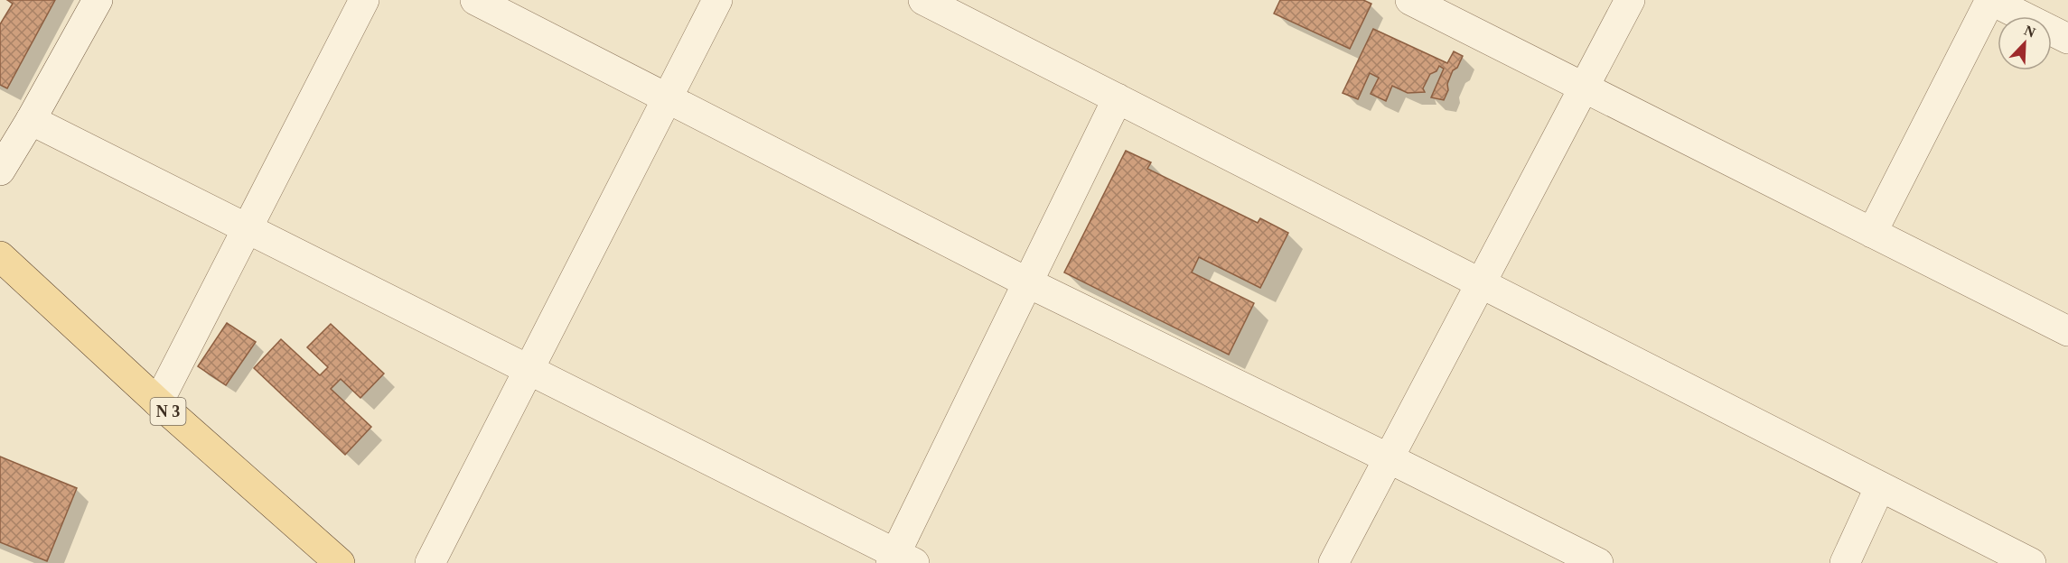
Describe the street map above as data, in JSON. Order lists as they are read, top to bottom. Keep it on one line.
{"streets":{"main road":["N 3"]},"north":"top right"}
